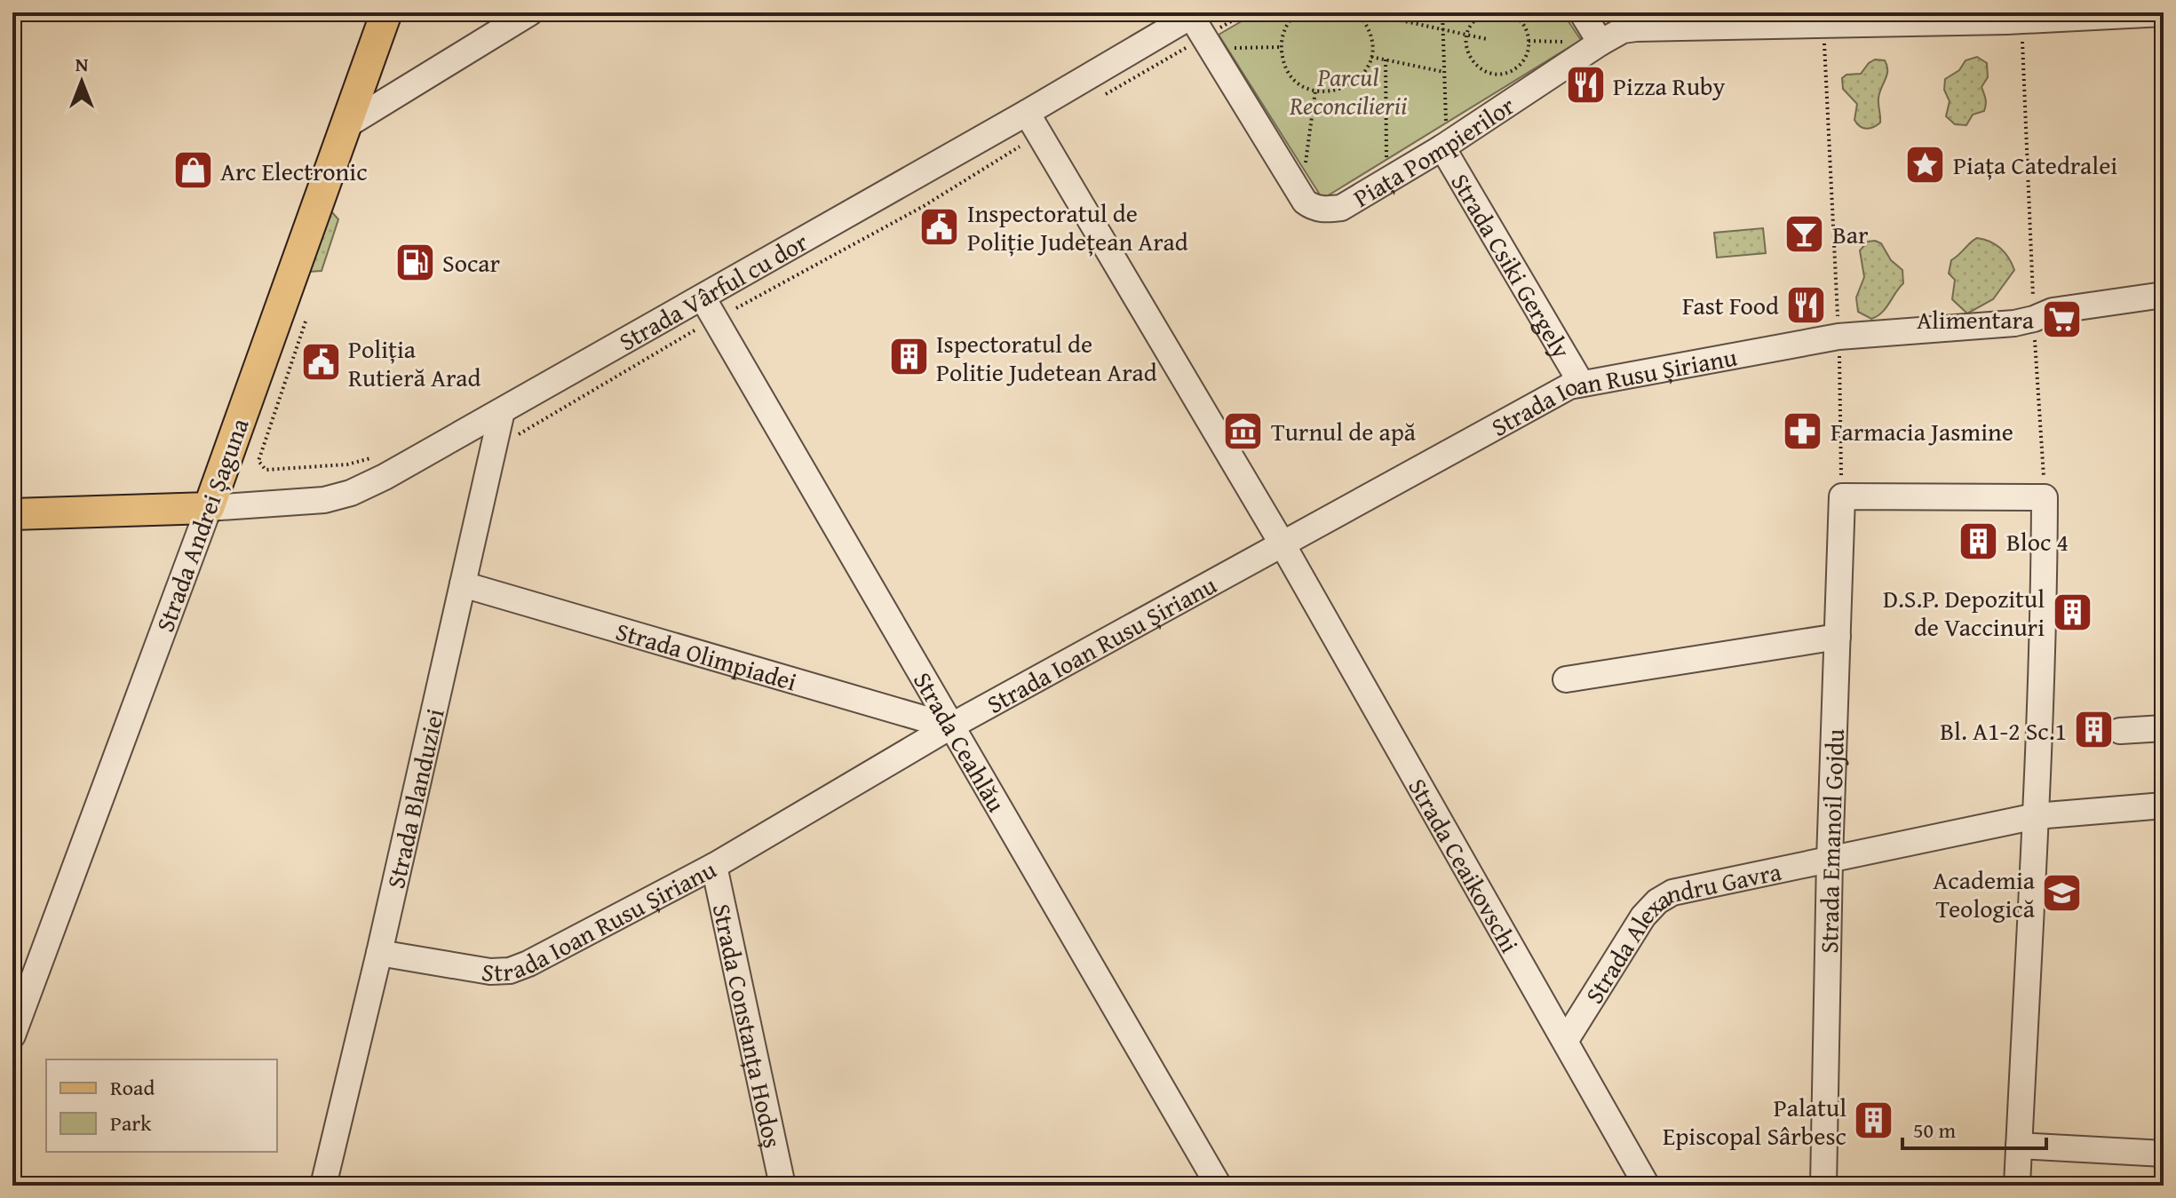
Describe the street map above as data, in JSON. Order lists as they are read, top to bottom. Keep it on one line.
{"streets":{"main road":["Strada Andrei Șaguna"],"street":["Piața Pompierilor","Strada Csiki Gergely","Strada Vârful cu dor","Strada Ioan Rusu Șirianu","Strada Olimpiadei","Strada Ceahlău","Strada Blanduziei","Strada Emanoil Gojdu","Strada Ceaikovschi","Strada Alexandru Gavra","Strada Constanța Hodoș"]},"crossings":[["Piața Pompierilor","Strada Csiki Gergely"],["Strada Csiki Gergely","Strada Ioan Rusu Șirianu"],["Strada Vârful cu dor","Strada Andrei Șaguna"],["Strada Vârful cu dor","Strada Ceahlău"],["Strada Vârful cu dor","Strada Blanduziei"],["Strada Vârful cu dor","Strada Ceaikovschi"],["Strada Ioan Rusu Șirianu","Strada Olimpiadei"],["Strada Ioan Rusu Șirianu","Strada Ceahlău"],["Strada Ioan Rusu Șirianu","Strada Blanduziei"],["Strada Ioan Rusu Șirianu","Strada Ceaikovschi"],["Strada Ioan Rusu Șirianu","Strada Constanța Hodoș"],["Strada Olimpiadei","Strada Ceahlău"],["Strada Olimpiadei","Strada Blanduziei"],["Strada Emanoil Gojdu","Strada Alexandru Gavra"],["Strada Ceaikovschi","Strada Alexandru Gavra"]],"parks":["Parcul Reconcilierii"],"places":{"restaurant":["Pizza Ruby","Fast Food"],"place":["Piața Catedralei"],"shop":["Arc Electronic"],"public building":["Inspectoratul de Poliție Județean Arad","Poliția Rutieră Arad"],"bar":["Bar"],"fuel station":["Socar"],"supermarket":["Alimentara"],"building":["Ispectoratul de Politie Judetean Arad","Bloc 4","D.S.P. Depozitul de Vaccinuri","Bl. A1-2 Sc.1","Palatul Episcopal Sârbesc"],"museum":["Turnul de apă"],"pharmacy":["Farmacia Jasmine"],"school or university":["Academia Teologică"]},"legend":["Road","Park"],"scale_bar":"50 m","north":"top"}
